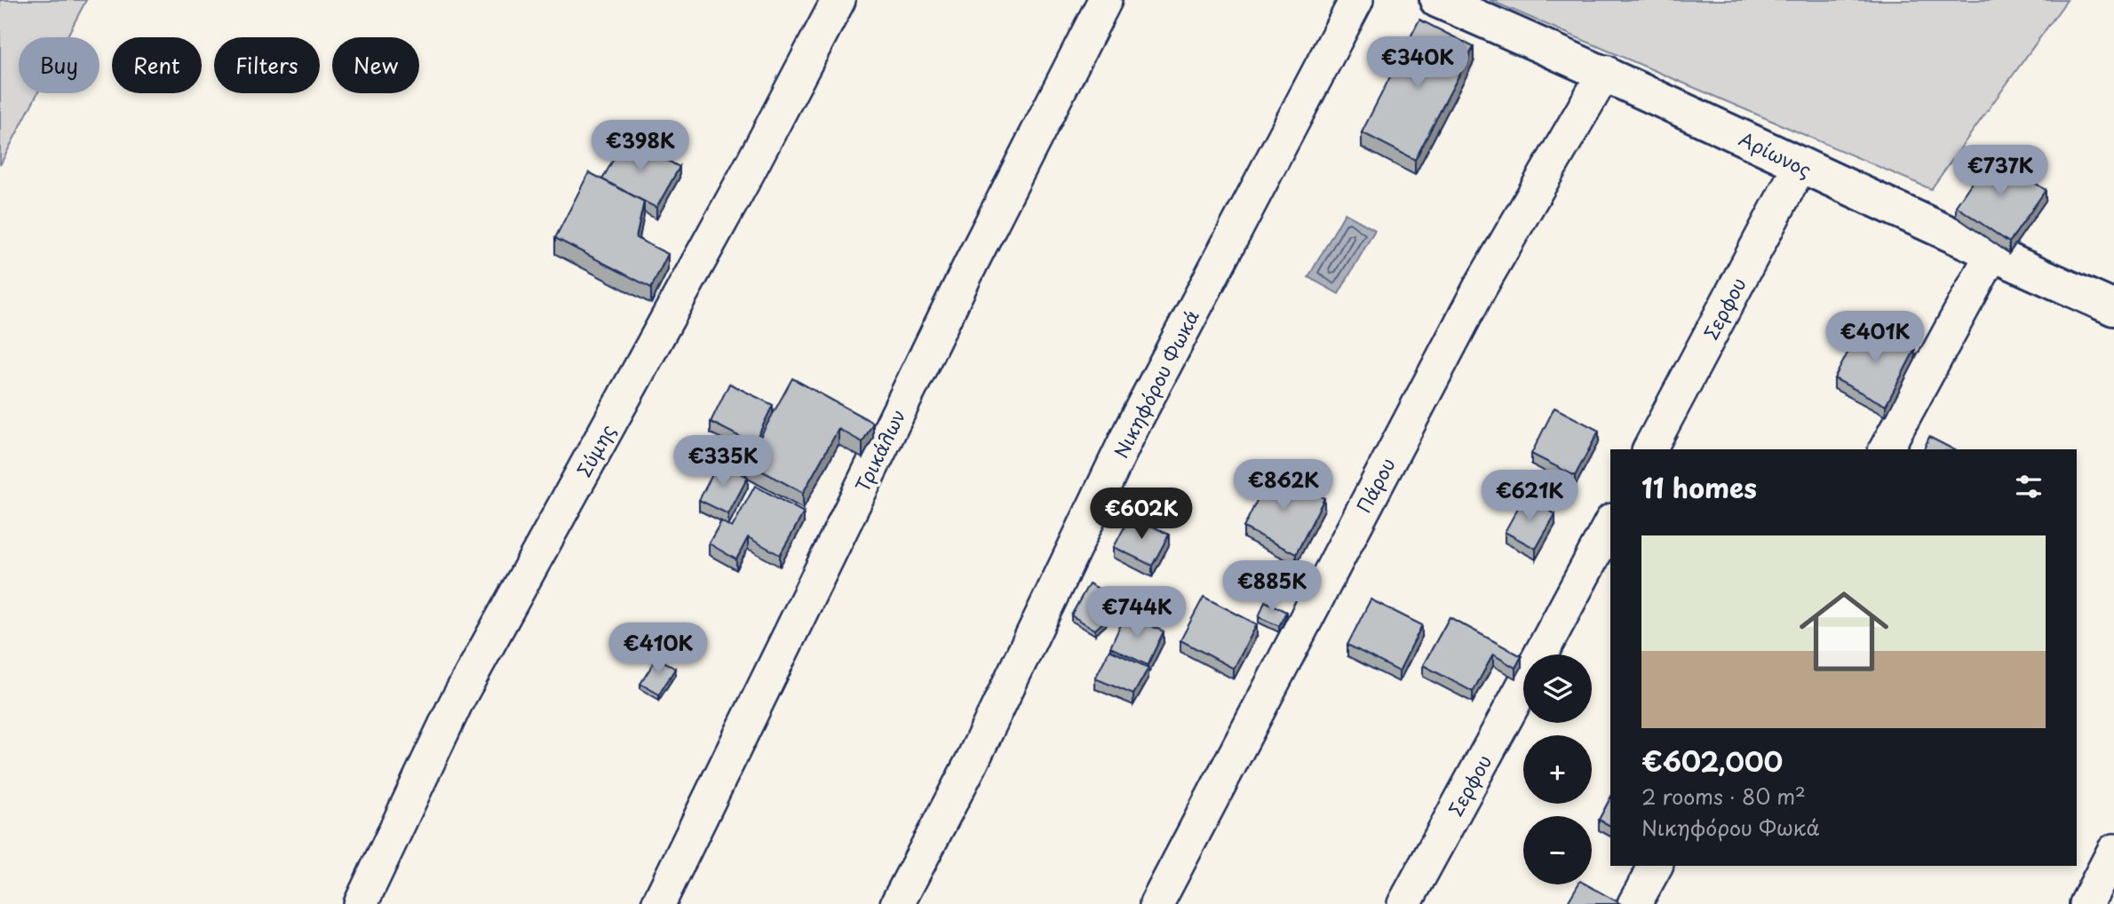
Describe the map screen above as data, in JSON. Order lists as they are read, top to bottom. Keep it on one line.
{"streets":{"street":["Αρίωνος","Σερφου","Νικηφόρου Φωκά","Σύμης","Τρικάλων","Πάρου"]},"crossings":[["Αρίωνος","Σερφου"],["Αρίωνος","Πάρου"]],"page":{"price":["€340K","€398K","€737K","€401K","€335K","€862K","€621K","€602K","€885K","€744K","€410K"],"chip":["Buy","Rent","Filters","New"],"heading":"11 homes","list":[{"name":"€602,000","note":"2 rooms · 80 m² · Νικηφόρου Φωκά"}],"map_buttons":["+","−"]}}
